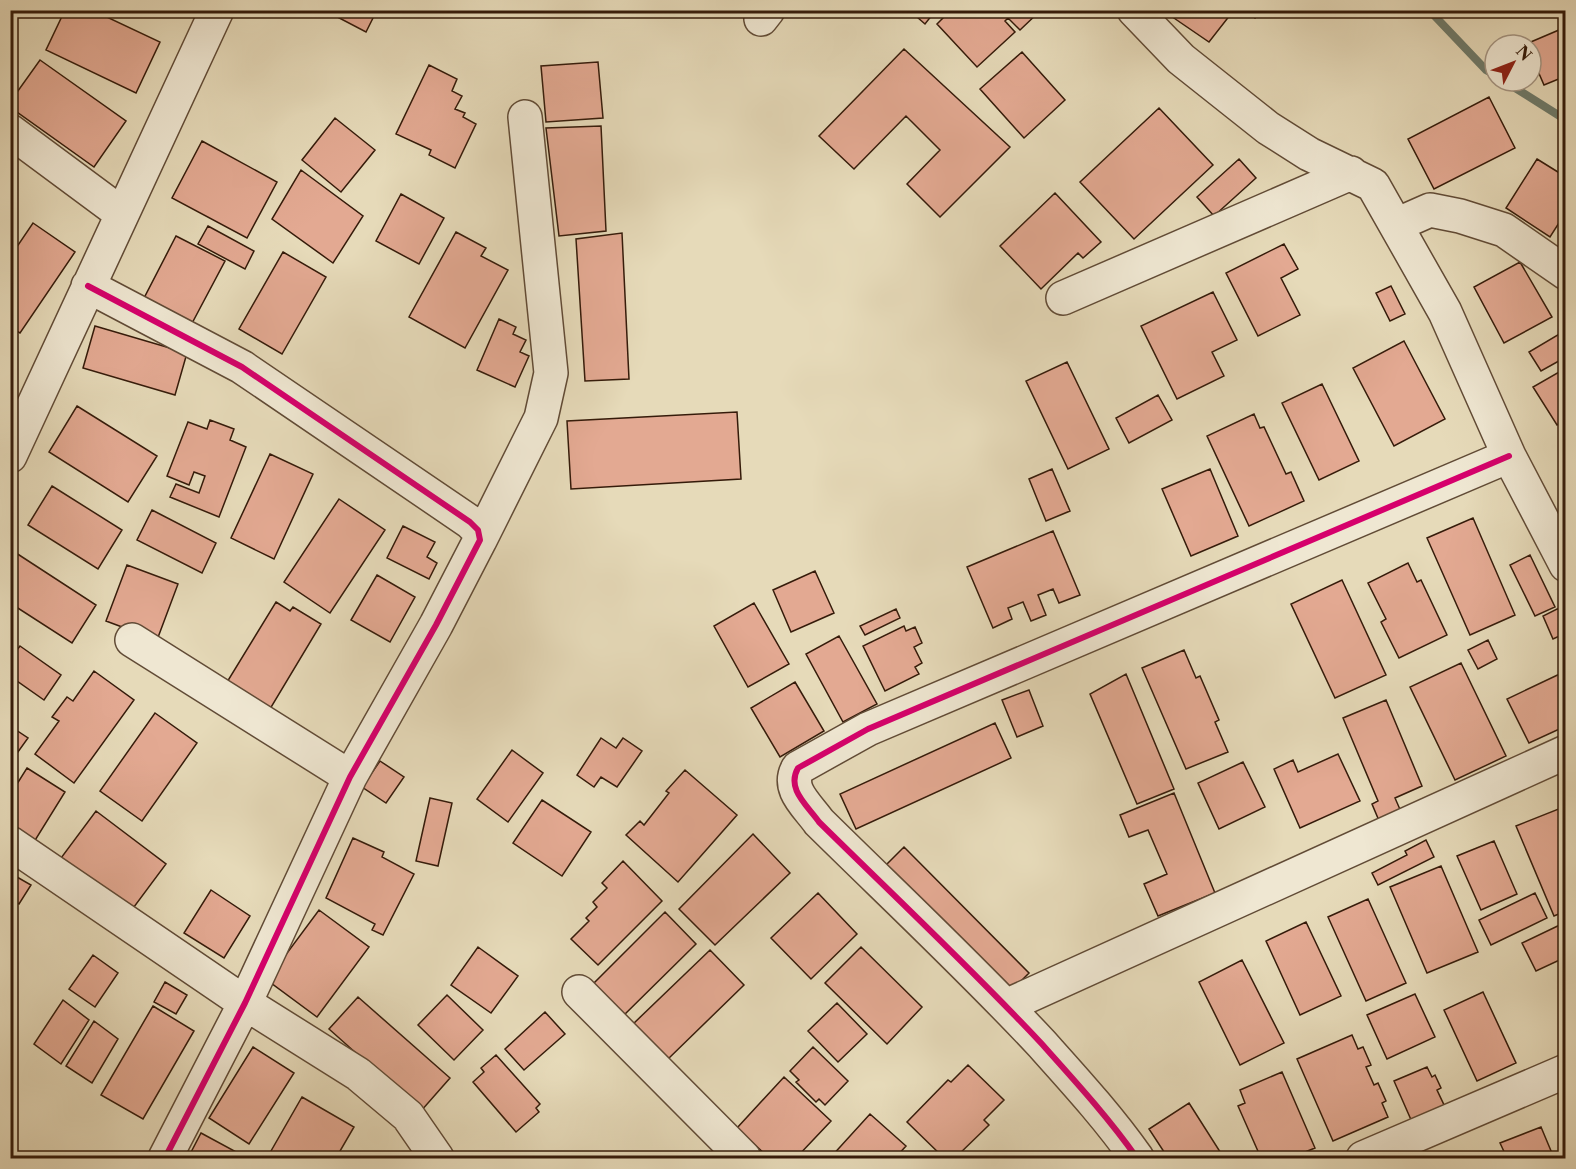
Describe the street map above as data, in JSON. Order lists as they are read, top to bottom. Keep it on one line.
{"north":"top right"}
